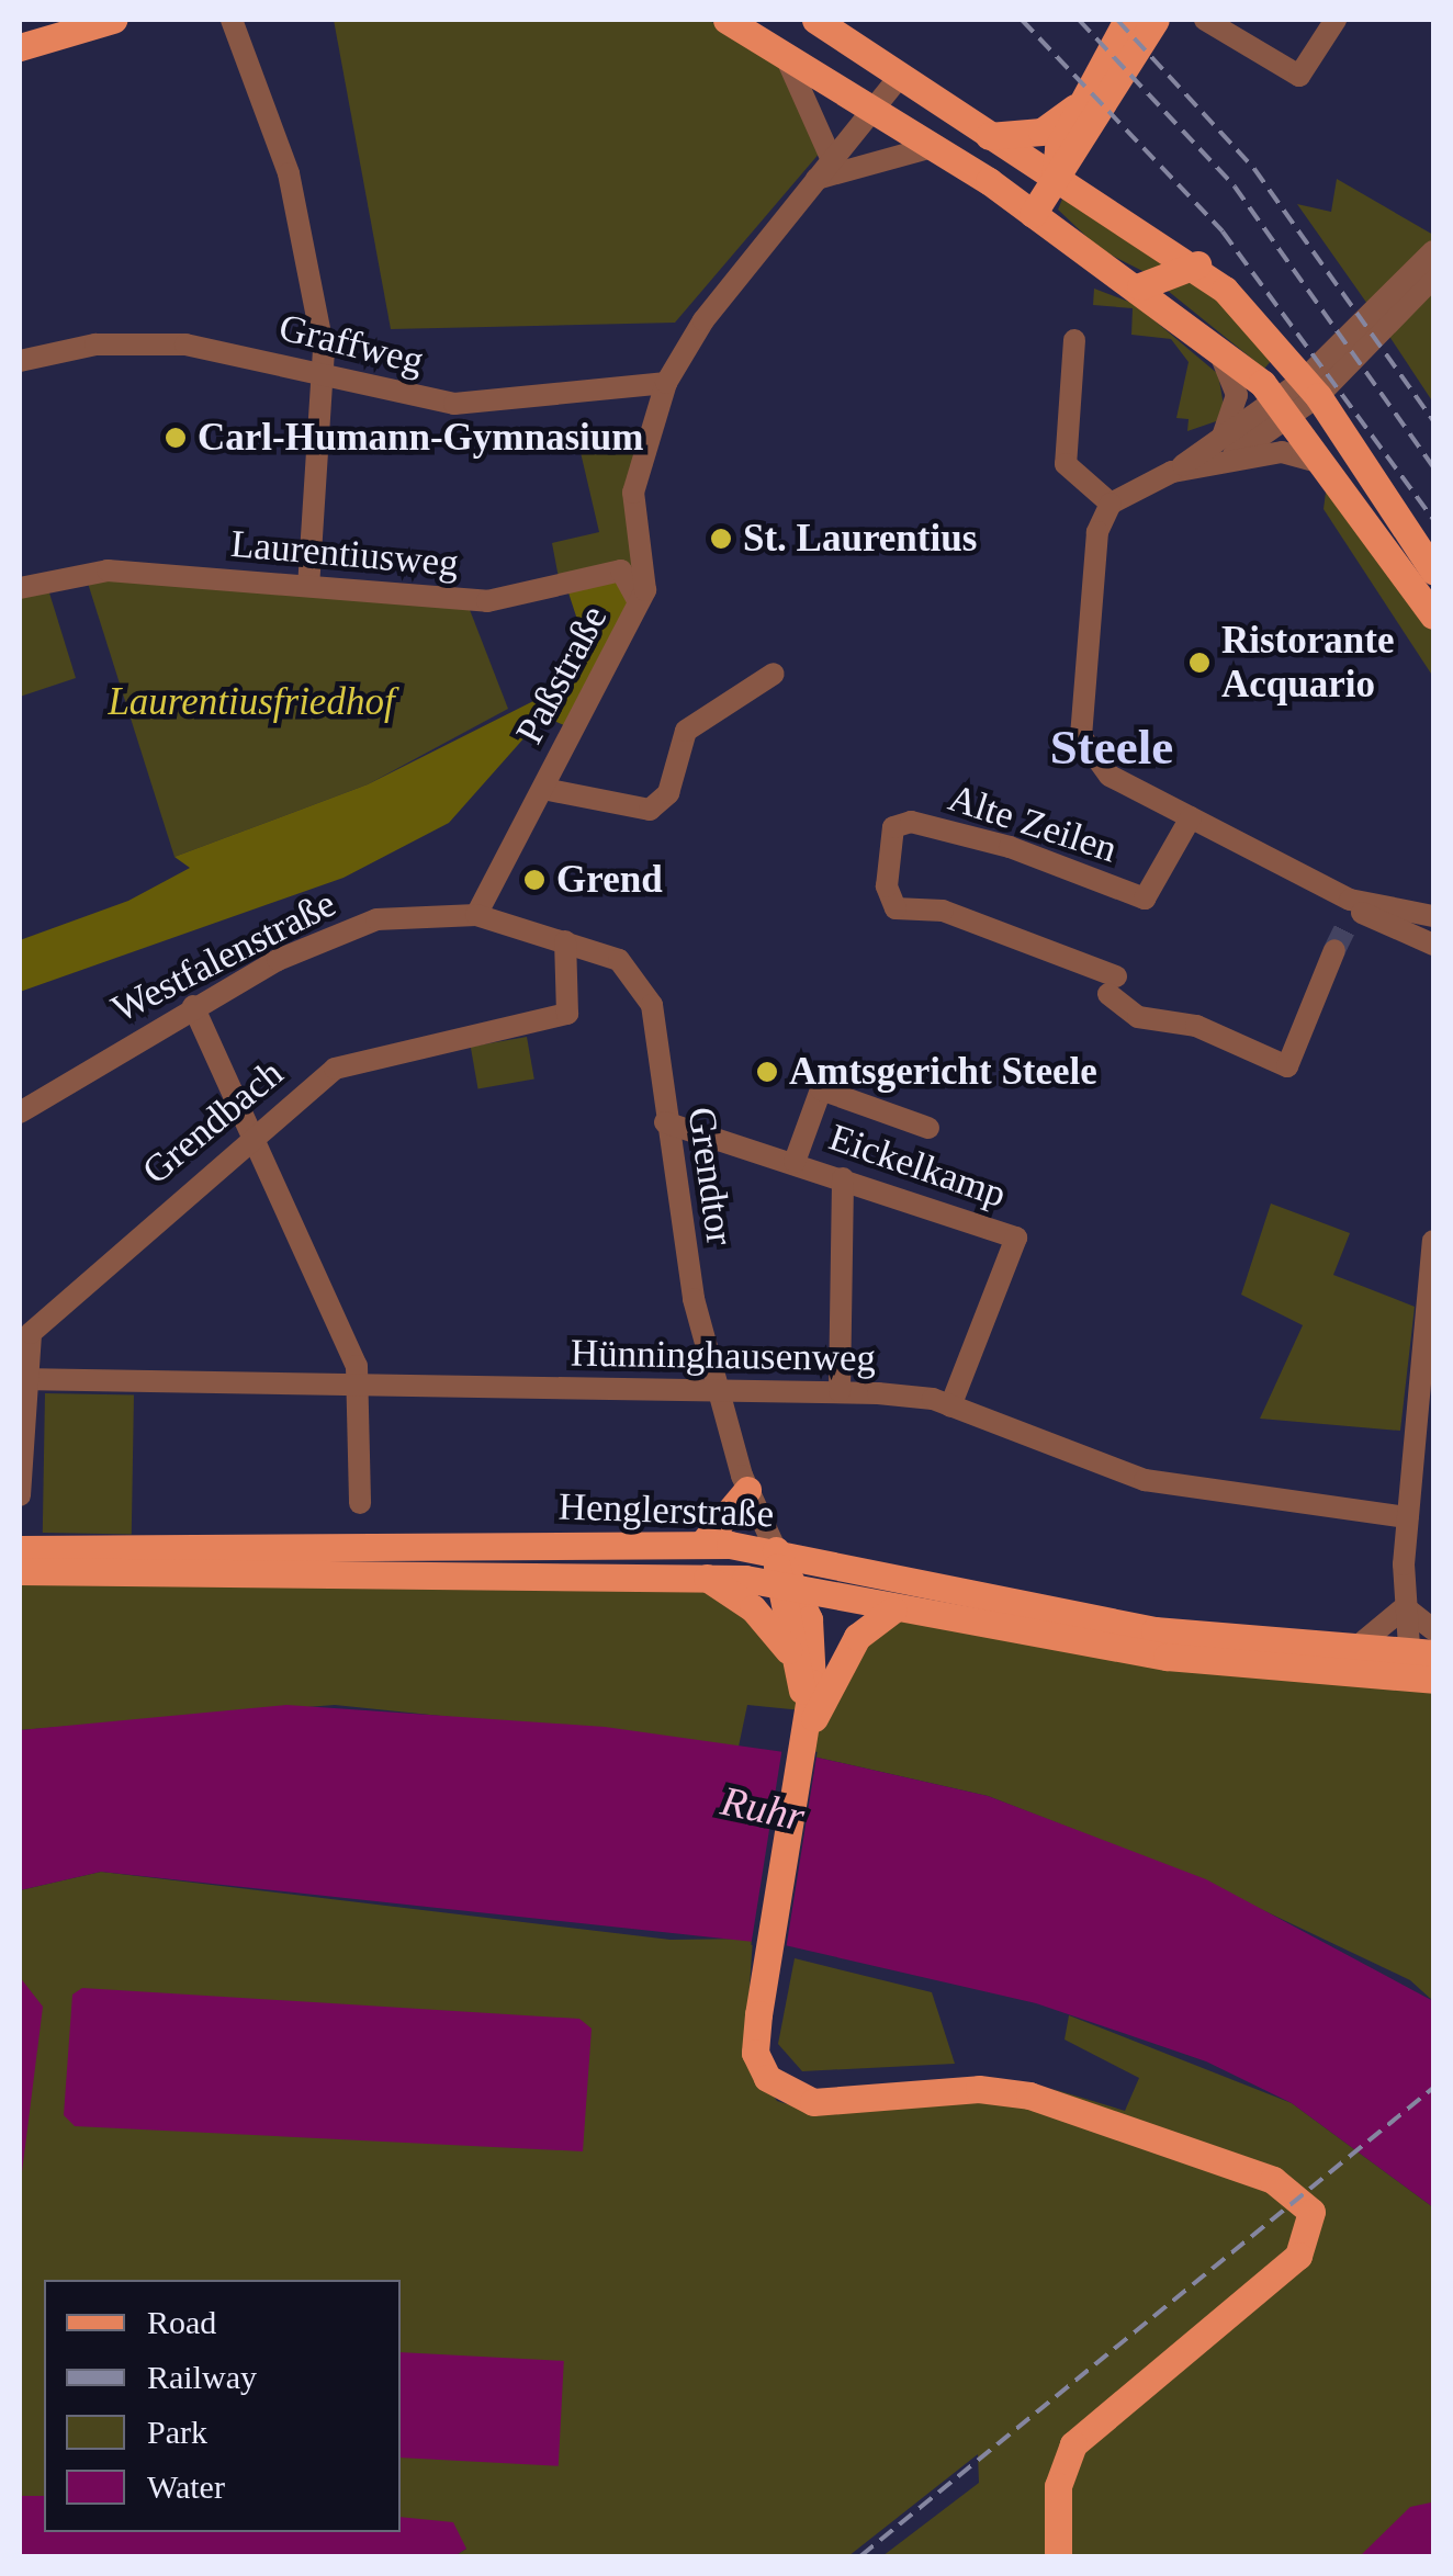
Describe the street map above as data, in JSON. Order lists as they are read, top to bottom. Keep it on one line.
{"streets":{"main road":["Henglerstraße"],"street":["Graffweg","Laurentiusweg","Paßstraße","Alte Zeilen","Westfalenstraße","Grendbach","Eickelkamp","Grendtor","Hünninghausenweg"]},"crossings":[["Graffweg","Paßstraße"],["Laurentiusweg","Paßstraße"],["Paßstraße","Westfalenstraße"],["Paßstraße","Grendtor"],["Westfalenstraße","Grendtor"],["Grendbach","Grendtor"],["Grendbach","Hünninghausenweg"],["Eickelkamp","Grendtor"],["Eickelkamp","Hünninghausenweg"],["Grendtor","Hünninghausenweg"],["Grendtor","Henglerstraße"]],"districts":["Steele"],"water":["Ruhr"],"parks":["Laurentiusfriedhof"],"places":["Carl-Humann-Gymnasium","St. Laurentius","Ristorante Acquario","Grend","Amtsgericht Steele"],"legend":["Road","Railway","Park","Water"]}
